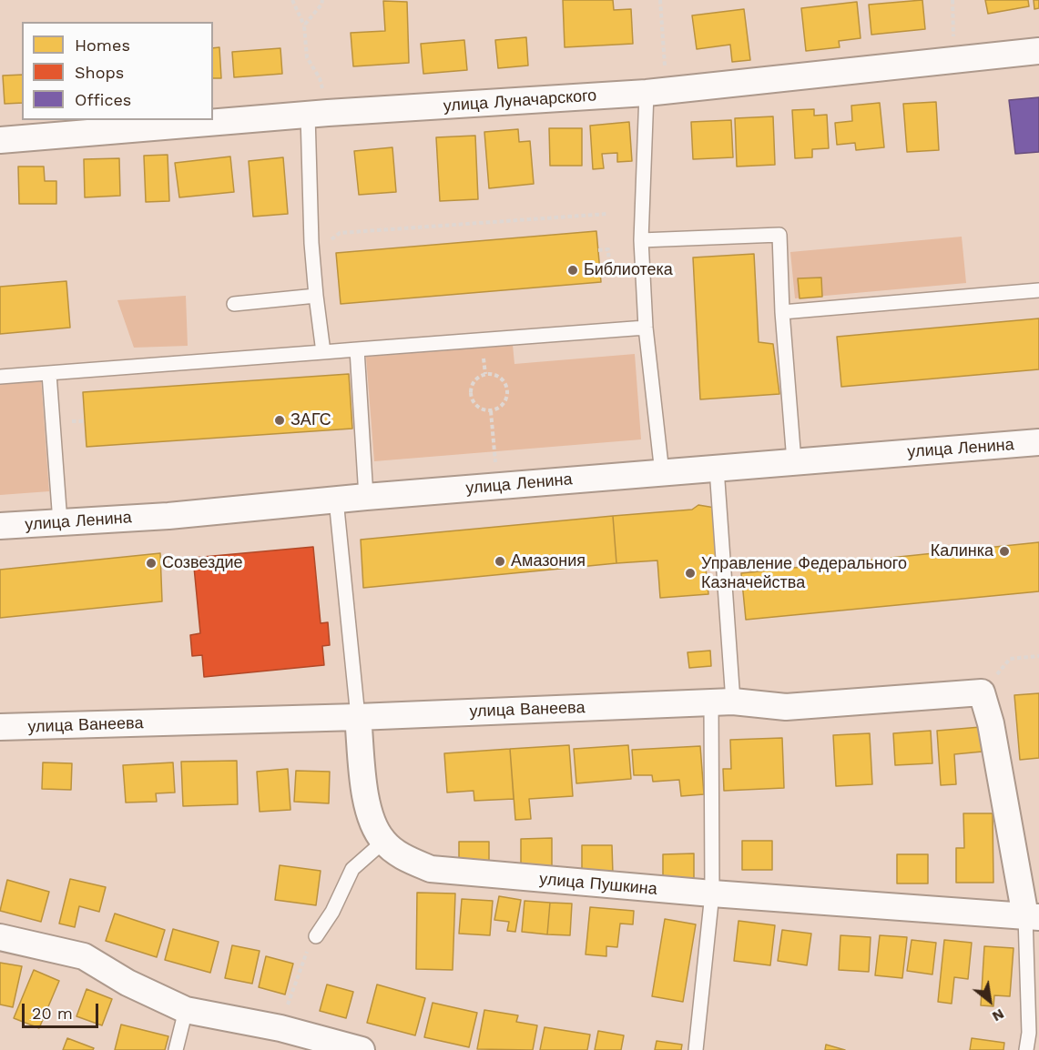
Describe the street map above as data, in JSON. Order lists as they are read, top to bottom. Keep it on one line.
{"streets":{"street":["улица Луначарского","улица Ленина","улица Ванеева","улица Пушкина"]},"places":["Библиотека","ЗАГС","Калинка","Амазония","Созвездие","Управление Федерального Казначейства"],"legend":["Homes","Shops","Offices"],"scale_bar":"20 m","north":"bottom right"}
